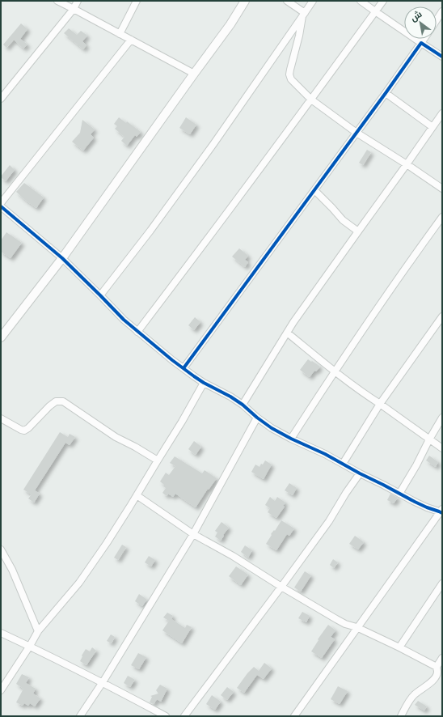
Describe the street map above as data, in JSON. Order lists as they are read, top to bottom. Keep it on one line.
{"north":"top left"}
